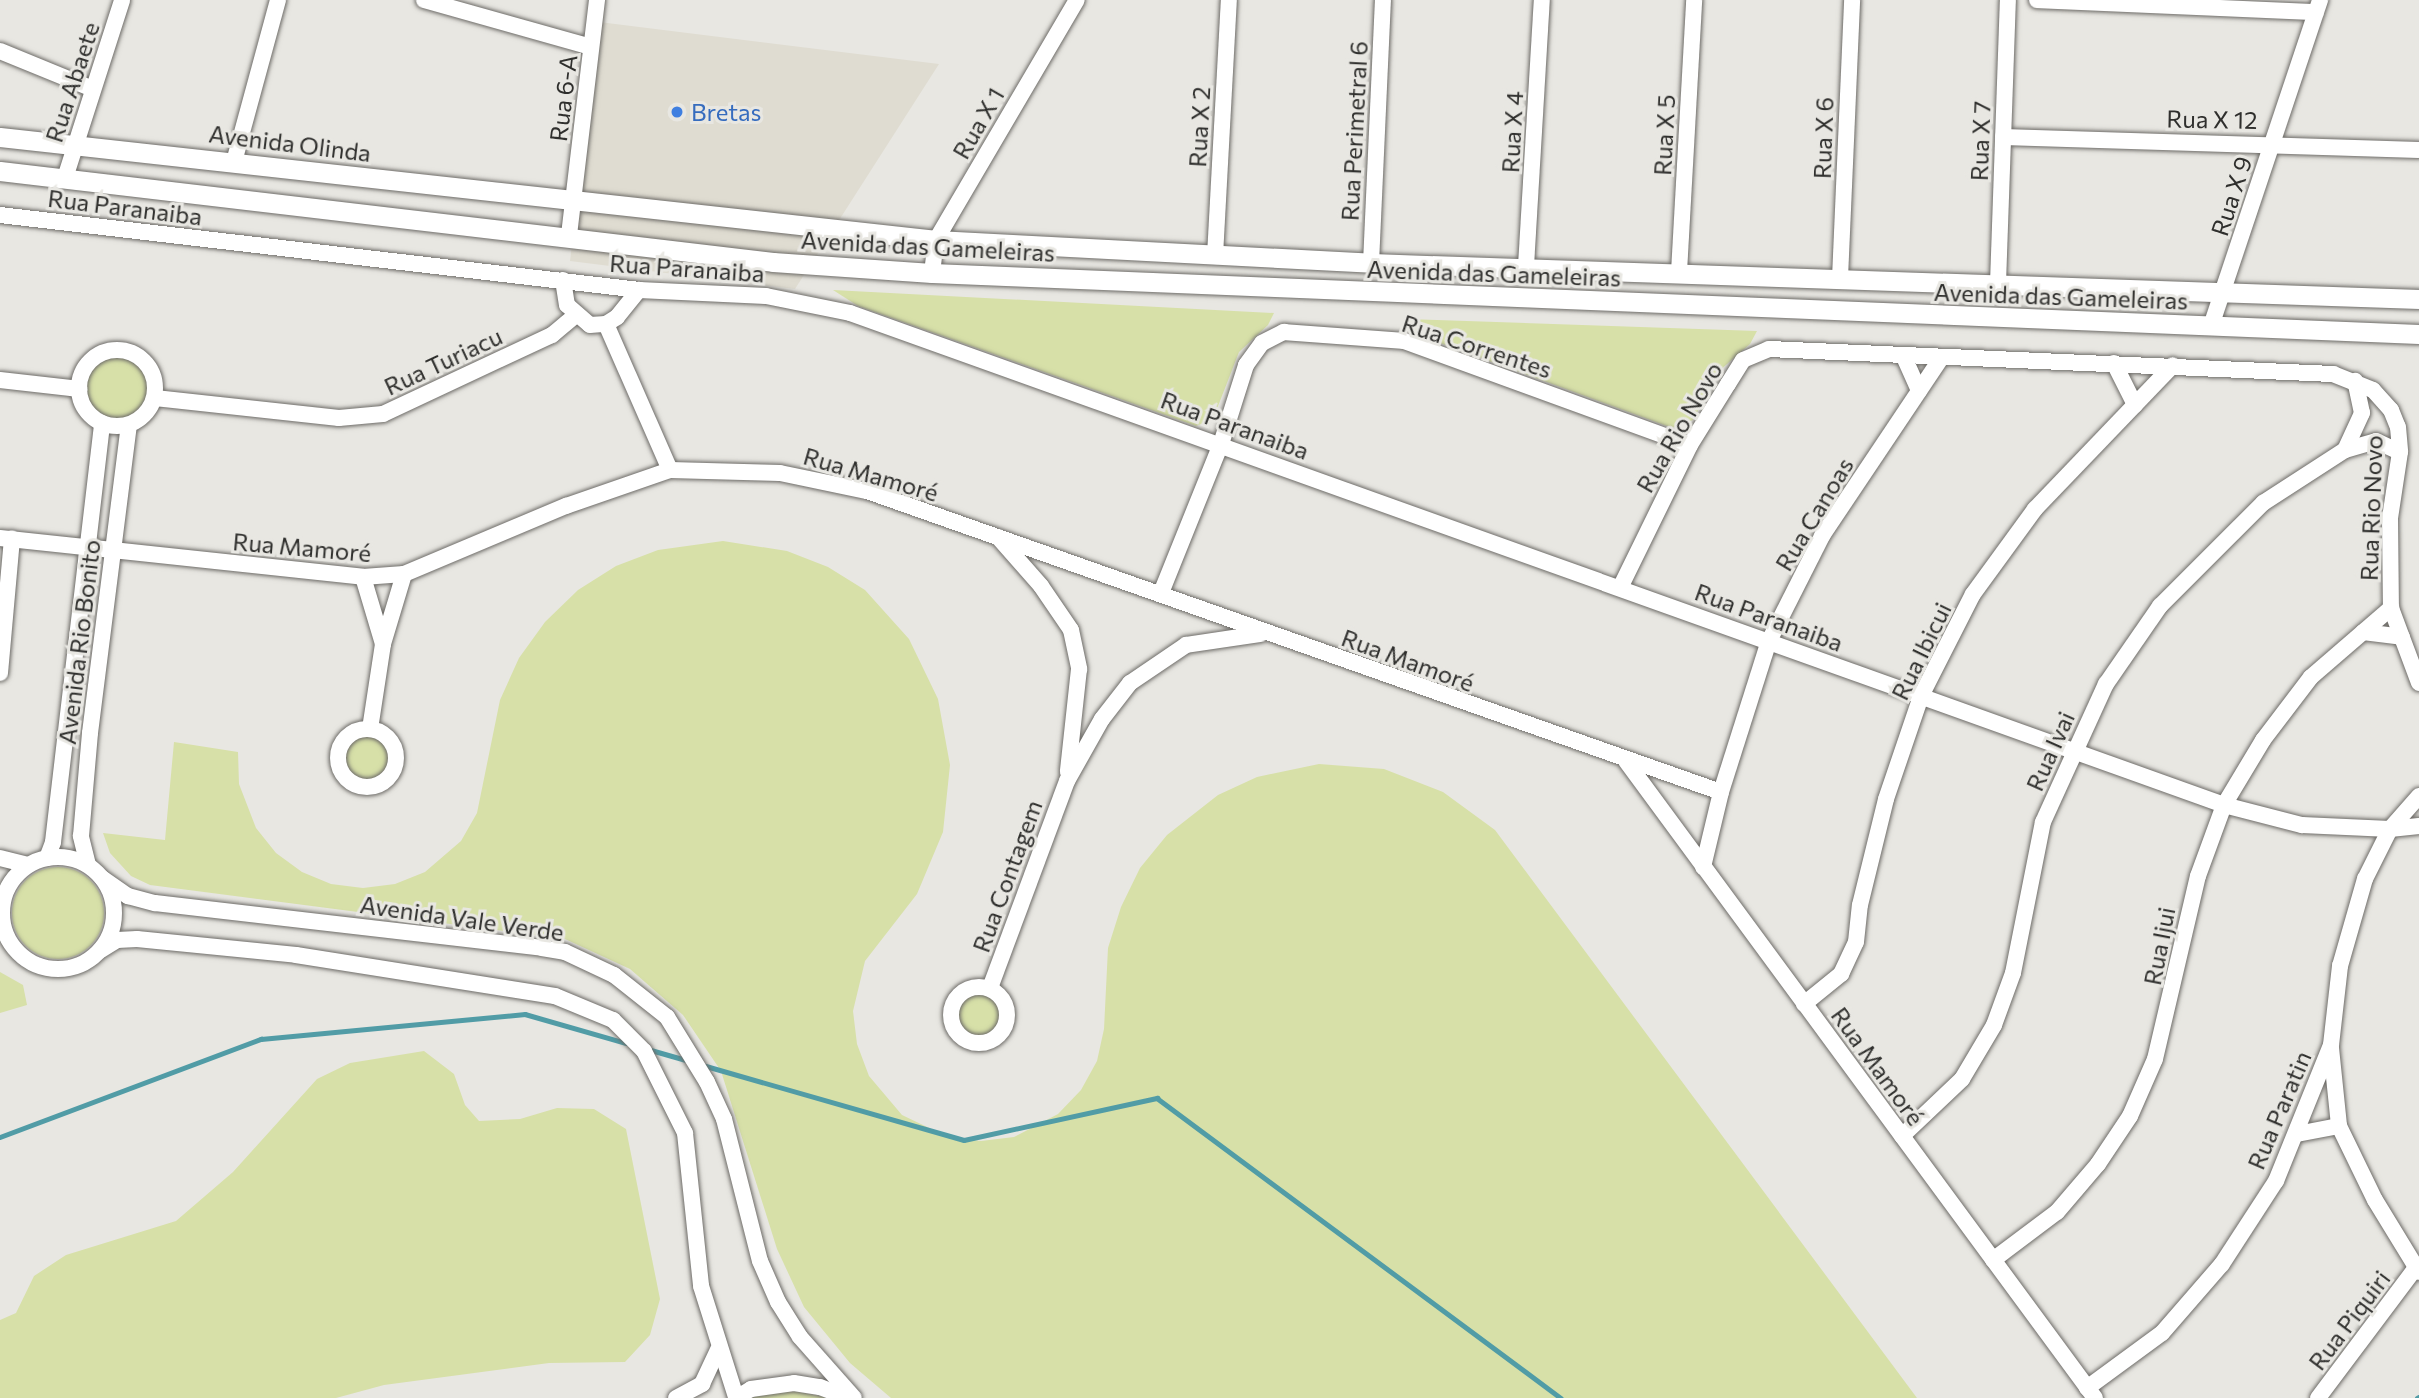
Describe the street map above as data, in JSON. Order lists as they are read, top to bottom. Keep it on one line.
{"streets":{"main road":["Avenida Olinda","Avenida das Gameleiras"],"street":["Rua Abaete","Rua 6-A","Rua X 12","Rua X 1","Rua X 2","Rua Perimetral 6","Rua X 4","Rua X 5","Rua X 6","Rua X 7","Rua X 9","Rua Paranaiba","Rua Correntes","Rua Turiacu","Rua Rio Novo","Rua Mamoré","Rua Canoas","Avenida Rio Bonito","Rua Ibicui","Rua Ivai","Rua Contagem","Avenida Vale Verde","Rua Ijui","Rua Paratin","Rua Piquiri"]},"crossings":[["Rua Abaete","Avenida Olinda"],["Rua 6-A","Avenida Olinda"],["Rua 6-A","Avenida das Gameleiras"],["Rua X 12","Rua X 7"],["Rua X 12","Rua X 9"],["Rua X 1","Avenida das Gameleiras"],["Rua X 2","Avenida das Gameleiras"],["Rua Perimetral 6","Avenida das Gameleiras"],["Rua X 4","Avenida das Gameleiras"],["Rua X 5","Avenida das Gameleiras"],["Rua X 6","Avenida das Gameleiras"],["Rua X 7","Avenida das Gameleiras"],["Avenida Olinda","Avenida das Gameleiras"],["Rua X 9","Avenida das Gameleiras"],["Rua Paranaiba","Rua Correntes"],["Rua Paranaiba","Rua Rio Novo"],["Rua Paranaiba","Rua Canoas"],["Rua Paranaiba","Rua Ibicui"],["Rua Paranaiba","Rua Ivai"],["Rua Paranaiba","Rua Ijui"],["Rua Paranaiba","Rua Paratin"],["Rua Correntes","Rua Rio Novo"],["Rua Correntes","Rua Mamoré"],["Rua Turiacu","Avenida Rio Bonito"],["Rua Rio Novo","Rua Canoas"],["Rua Rio Novo","Rua Ibicui"],["Rua Rio Novo","Rua Ivai"],["Rua Rio Novo","Rua Ijui"],["Rua Mamoré","Rua Canoas"],["Rua Mamoré","Avenida Rio Bonito"],["Rua Mamoré","Rua Ibicui"],["Rua Mamoré","Rua Ivai"],["Rua Mamoré","Rua Contagem"],["Rua Mamoré","Rua Ijui"],["Rua Mamoré","Rua Paratin"],["Avenida Rio Bonito","Avenida Vale Verde"],["Rua Paratin","Rua Piquiri"]],"places":["Bretas"]}
